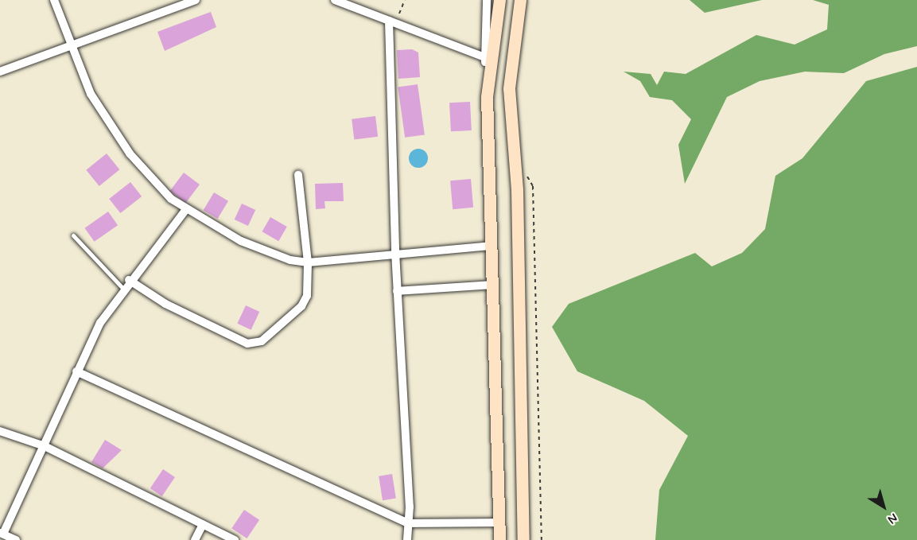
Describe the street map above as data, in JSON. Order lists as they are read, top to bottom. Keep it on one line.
{"north":"bottom right"}
